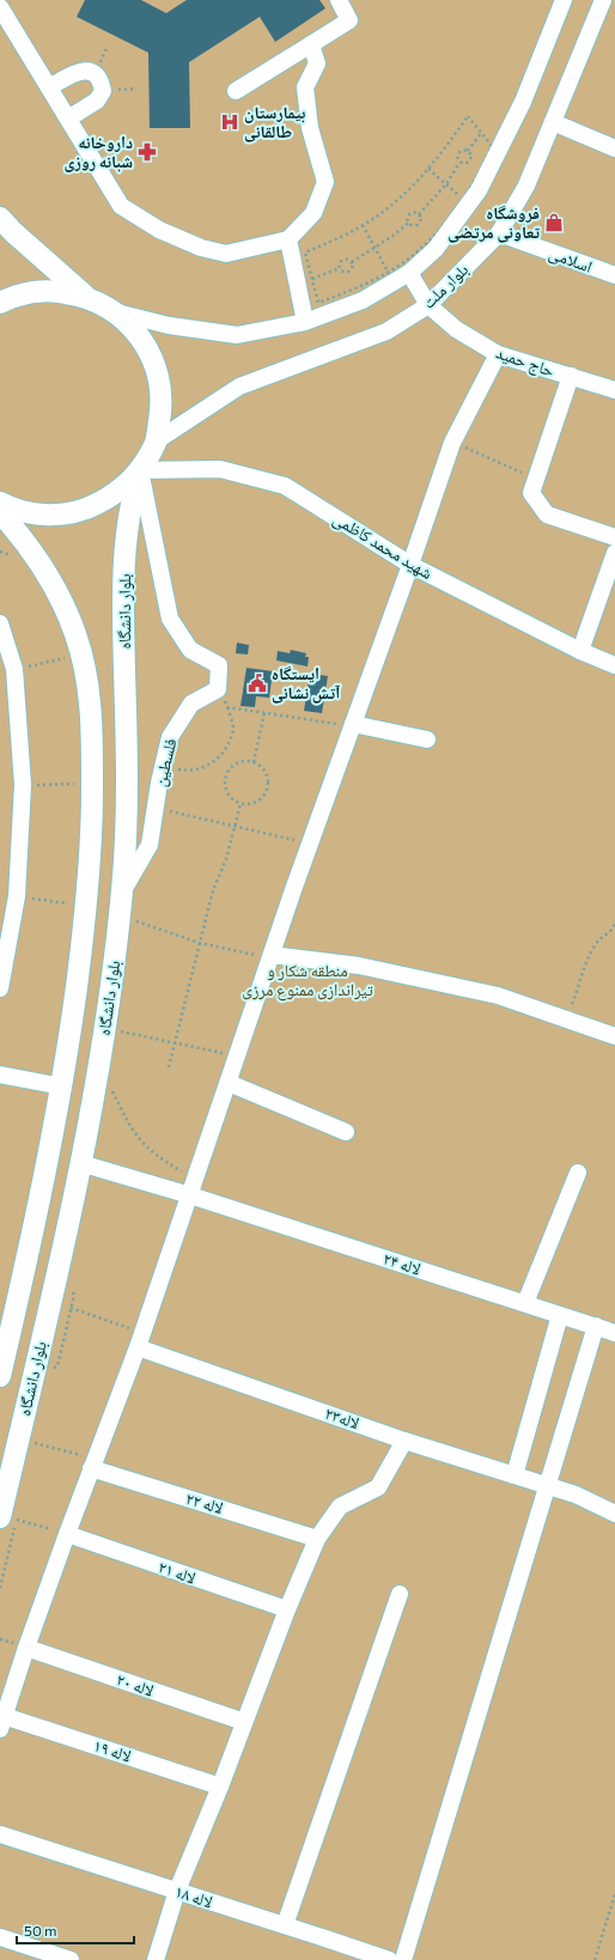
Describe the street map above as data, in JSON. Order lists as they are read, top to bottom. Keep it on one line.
{"streets":{"main road":["بلوار دانشگاه"],"street":["اسلامی","بلوار ملت","حاج حمید","شهید محمد کاظمی","فلسطین","لاله ۲۴","لاله۲۳","لاله ۲۲","لاله ۲۱","لاله ۲۰","لاله ۱۹","لاله ۱۸"]},"crossings":[["اسلامی","بلوار ملت"],["بلوار ملت","حاج حمید"],["شهید محمد کاظمی","بلوار دانشگاه"],["بلوار دانشگاه","فلسطین"],["بلوار دانشگاه","لاله ۲۴"]],"parks":["منطقه شکار و تیراندازی ممنوع مرزی"],"places":{"hospital":["بیمارستان طالقانی"],"pharmacy":["داروخانه شبانه روزی"],"shop":["فروشگاه تعاونی مرتضی"],"public building":["ایستگاه آتش نشانی"]},"scale_bar":"50 m"}
